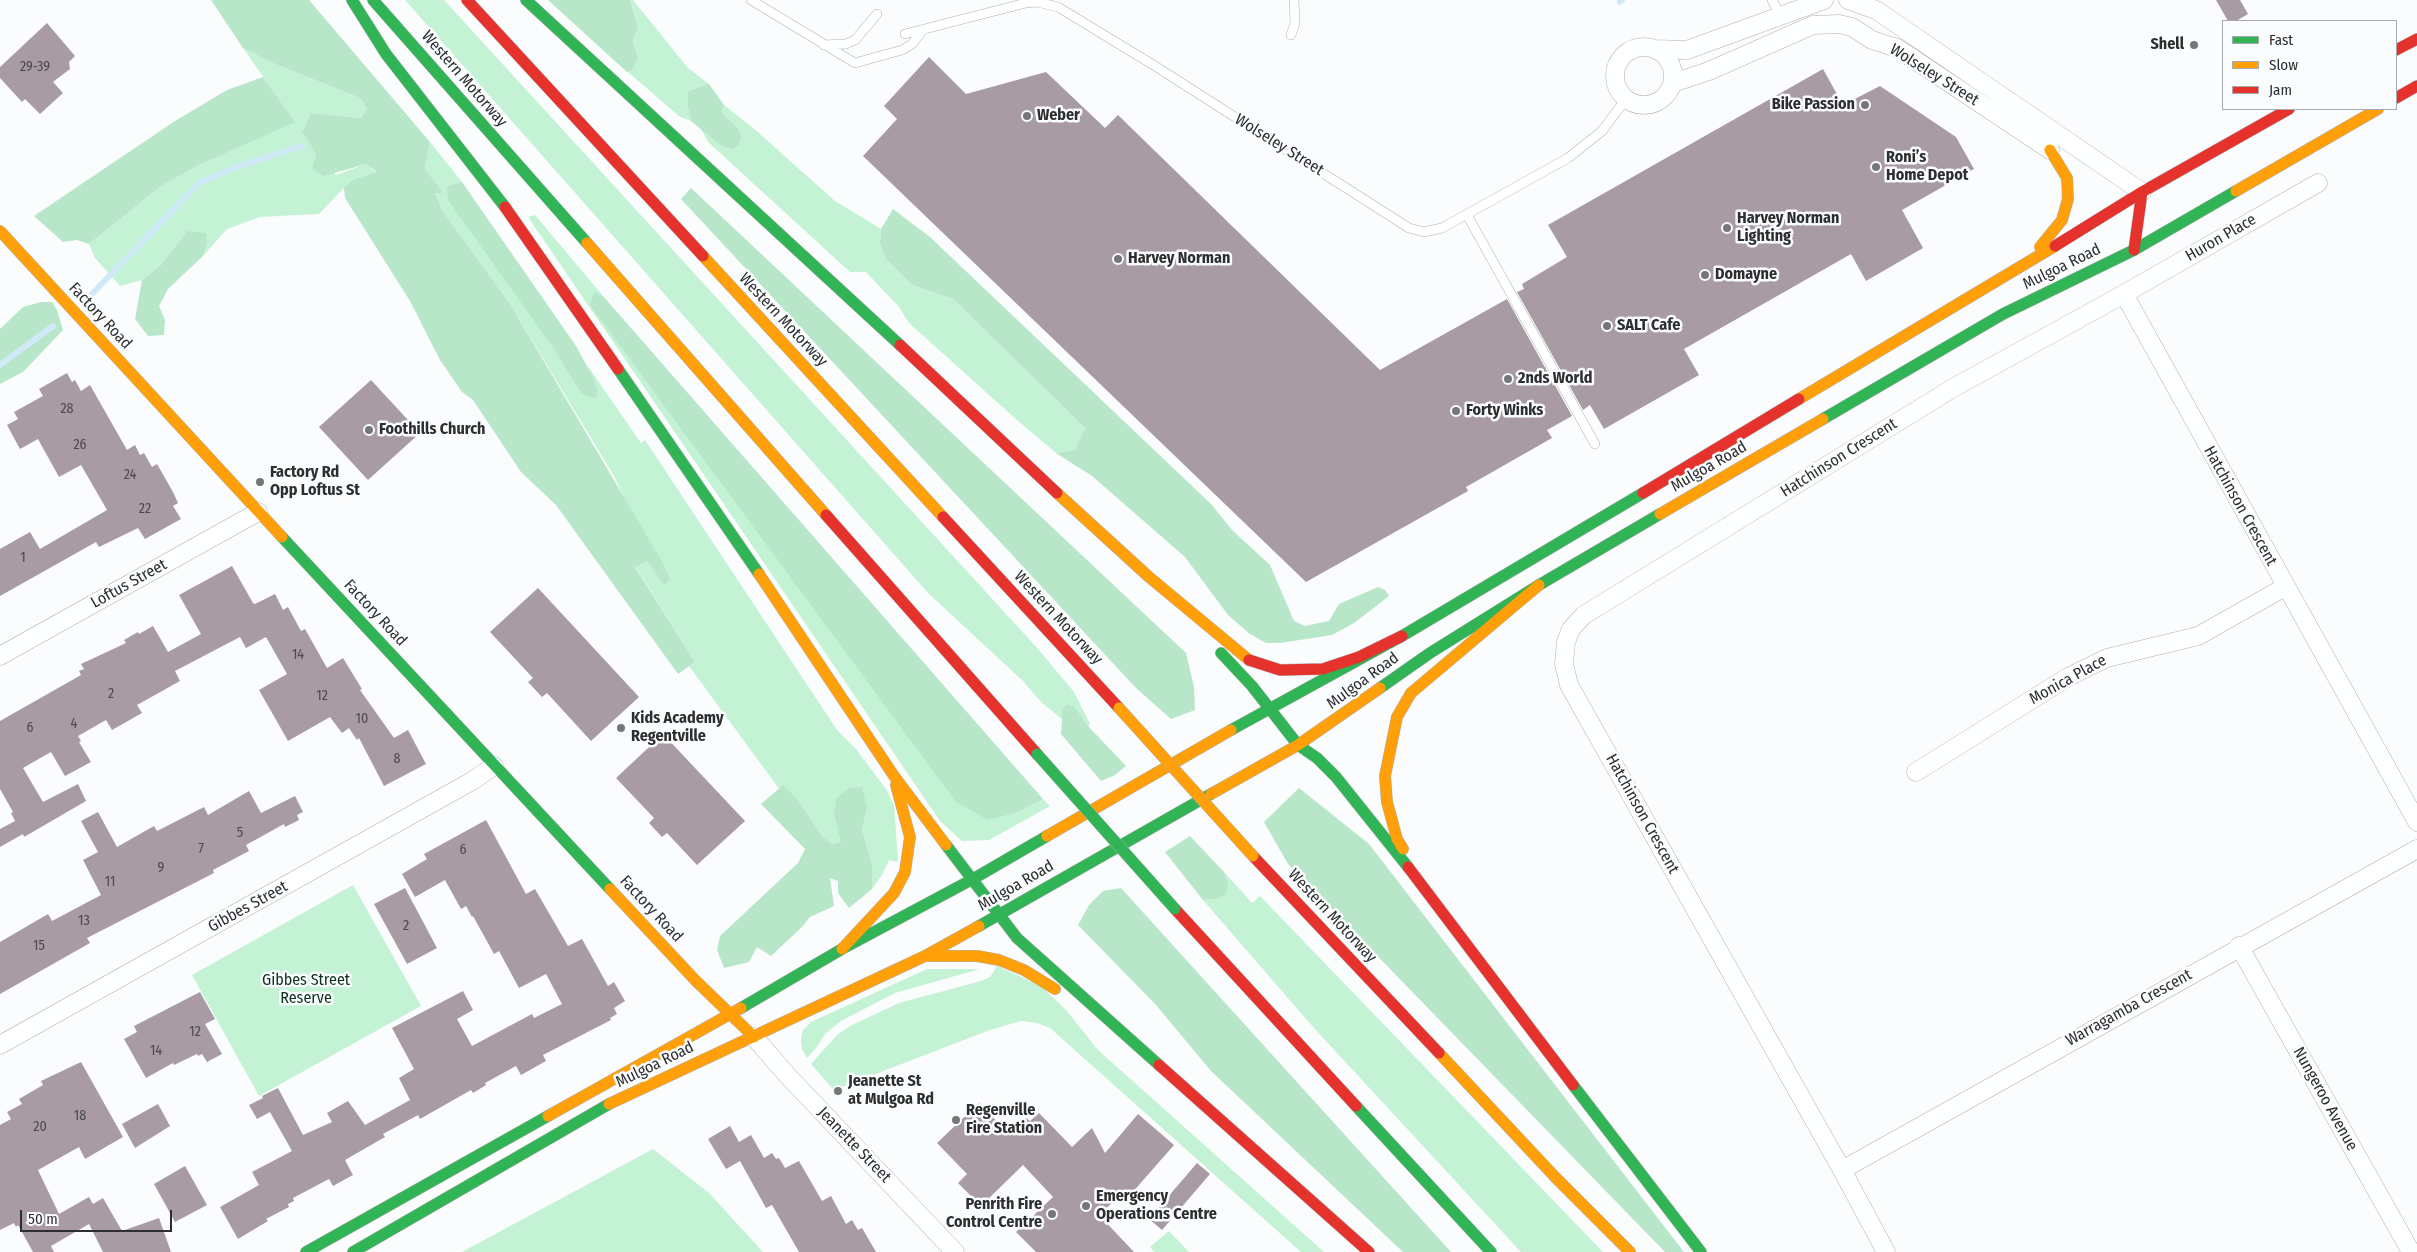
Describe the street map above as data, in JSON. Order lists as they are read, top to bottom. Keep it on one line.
{"streets":{"main road":["Western Motorway","Mulgoa Road","Factory Road"],"street":["Wolseley Street","Huron Place","Hatchinson Crescent","Loftus Street","Monica Place","Gibbes Street","Warragamba Crescent","Nungeroo Avenue","Jeanette Street"]},"crossings":[["Wolseley Street","Mulgoa Road"],["Huron Place","Hatchinson Crescent"],["Mulgoa Road","Factory Road"],["Mulgoa Road","Jeanette Street"],["Factory Road","Loftus Street"],["Factory Road","Gibbes Street"],["Factory Road","Jeanette Street"],["Hatchinson Crescent","Monica Place"],["Hatchinson Crescent","Warragamba Crescent"],["Warragamba Crescent","Nungeroo Avenue"]],"parks":["Gibbes Street Reserve"],"places":["Shell","Bike Passion","Weber","Roni’s Home Depot","Harvey Norman Lighting","Harvey Norman","Domayne","SALT Cafe","2nds World","Forty Winks","Foothills Church","Factory Rd Opp Loftus St","Kids Academy Regentville","Jeanette St at Mulgoa Rd","Regenville Fire Station","Emergency Operations Centre","Penrith Fire Control Centre"],"house_numbers":["29-39","28","26","24","22","1","14","2","12","10","4","6","8","5","7","6","9","11","13","2","15","12","14","18","20"],"legend":["Fast","Slow","Jam"],"scale_bar":"50 m"}
